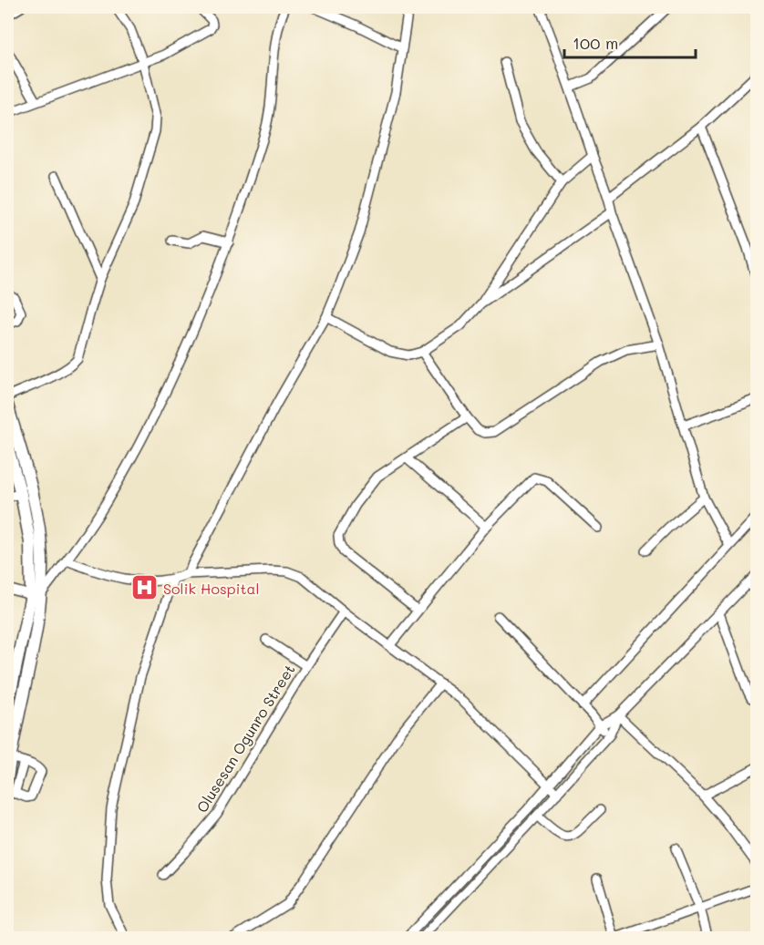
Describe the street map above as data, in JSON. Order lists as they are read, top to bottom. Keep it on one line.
{"streets":{"street":["Olusesan Ogunro Street"]},"places":{"hospital":["Solik Hospital"]},"scale_bar":"100 m"}
